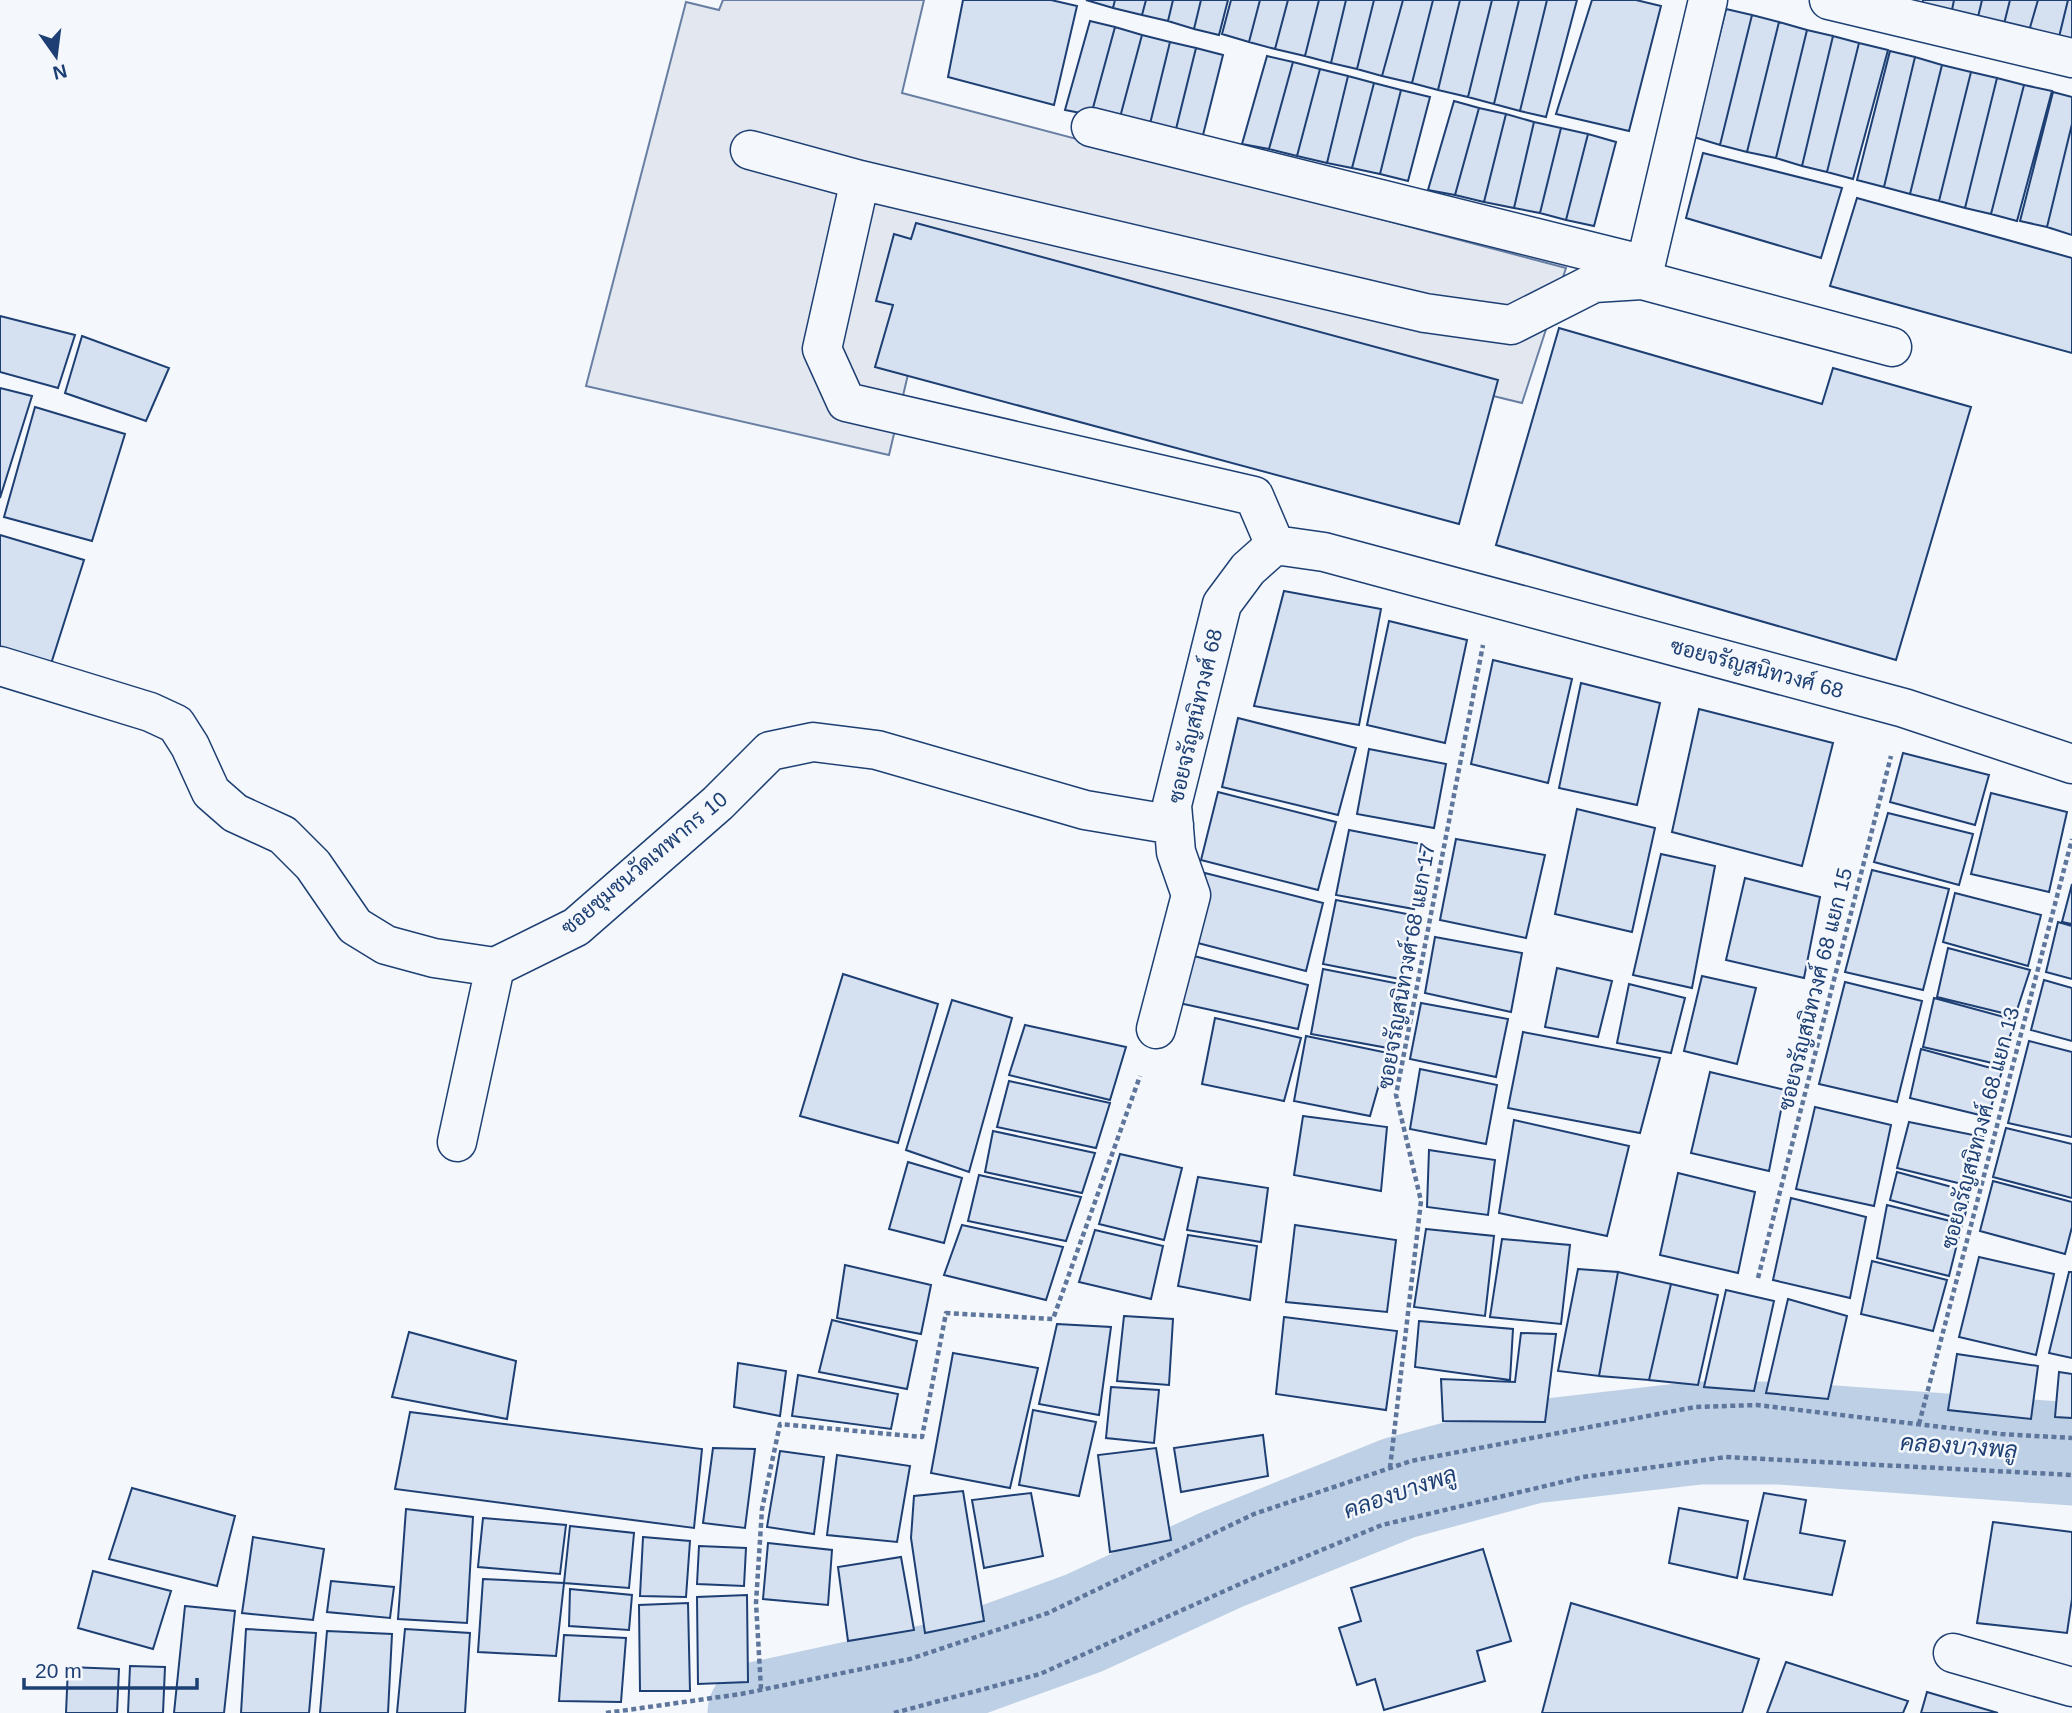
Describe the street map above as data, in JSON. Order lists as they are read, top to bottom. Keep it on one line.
{"streets":{"street":["ซอยจรัญสนิทวงศ์ 68","ซอยชุมชนวัดเทพากร 10"],"path":["ซอยจรัญสนิทวงศ์ 68 แยก 17","ซอยจรัญสนิทวงศ์ 68 แยก 15","ซอยจรัญสนิทวงศ์ 68 แยก 13"]},"crossings":[["ซอยจรัญสนิทวงศ์ 68","ซอยชุมชนวัดเทพากร 10"],["ซอยจรัญสนิทวงศ์ 68","ซอยจรัญสนิทวงศ์ 68 แยก 17"],["ซอยจรัญสนิทวงศ์ 68","ซอยจรัญสนิทวงศ์ 68 แยก 15"]],"water":["คลองบางพลู"],"scale_bar":"20 m","north":"bottom"}
